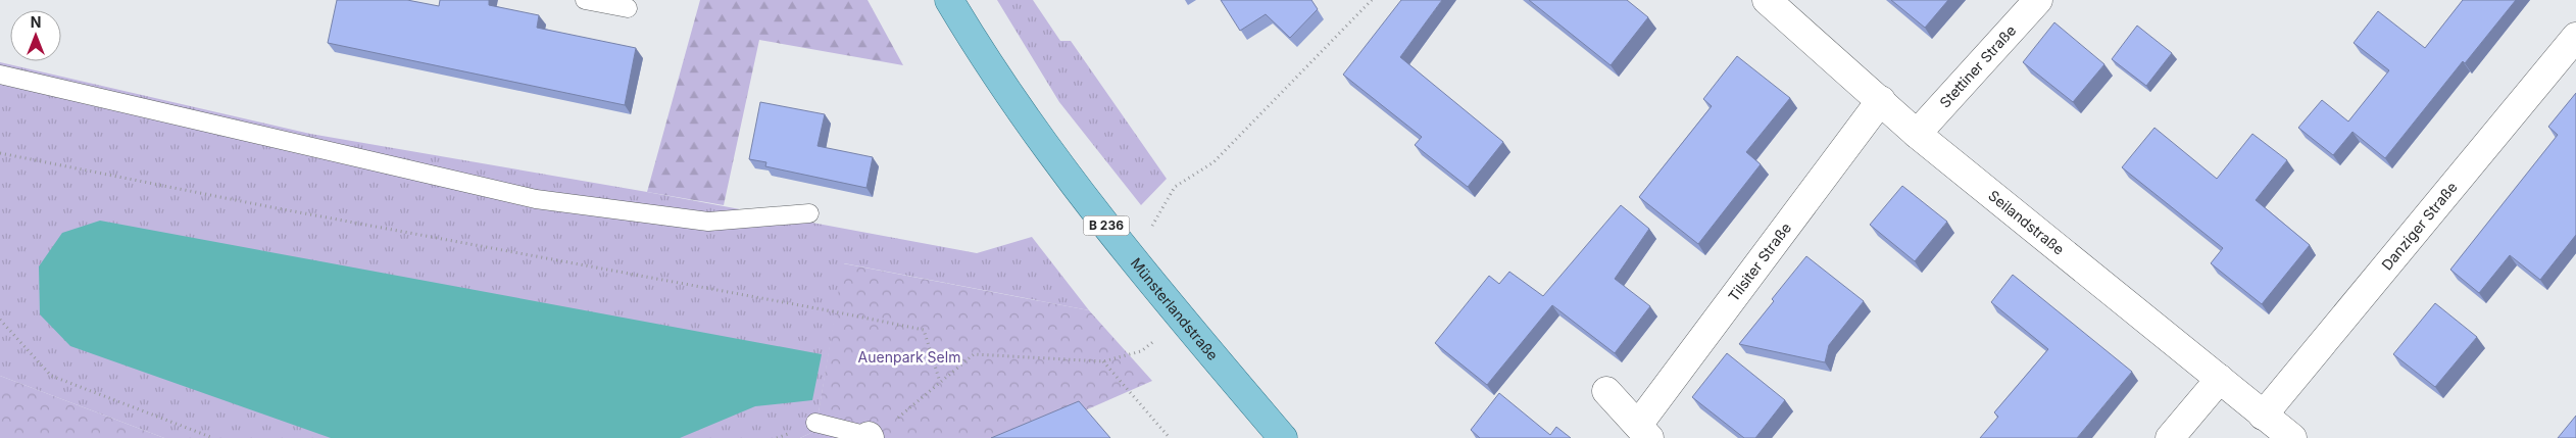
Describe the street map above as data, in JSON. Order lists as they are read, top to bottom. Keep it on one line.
{"streets":{"main road":["B 236","Münsterlandstraße"],"street":["Stettiner Straße","Seilandstraße","Danziger Straße","Tilsiter Straße"]},"crossings":[["Stettiner Straße","Seilandstraße"],["Seilandstraße","Danziger Straße"],["Seilandstraße","Tilsiter Straße"]],"parks":["Auenpark Selm"],"north":"top"}
